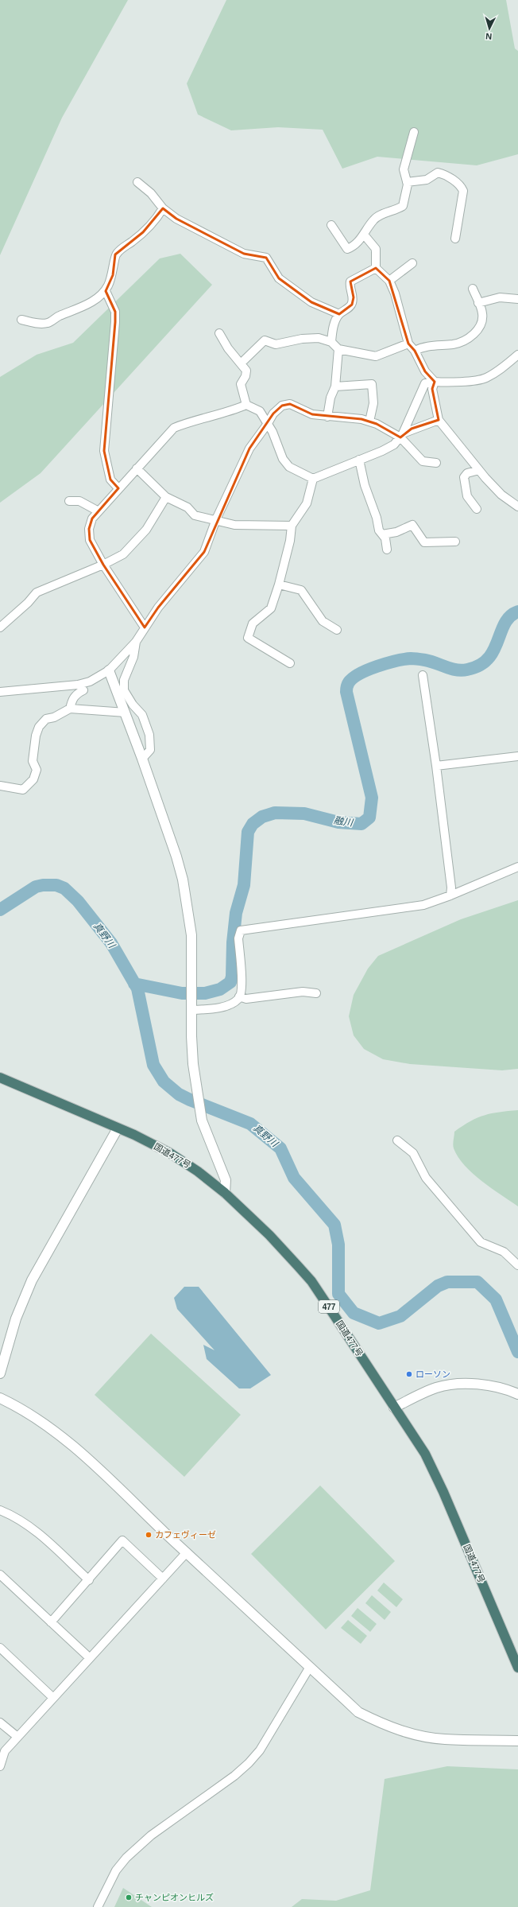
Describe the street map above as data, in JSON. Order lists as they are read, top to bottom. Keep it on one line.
{"streets":{"highway":["国道477号","477"]},"water":["融川","真野川"],"places":["ローソン","カフェヴィーゼ","チャンピオンヒルズ"],"north":"bottom"}
